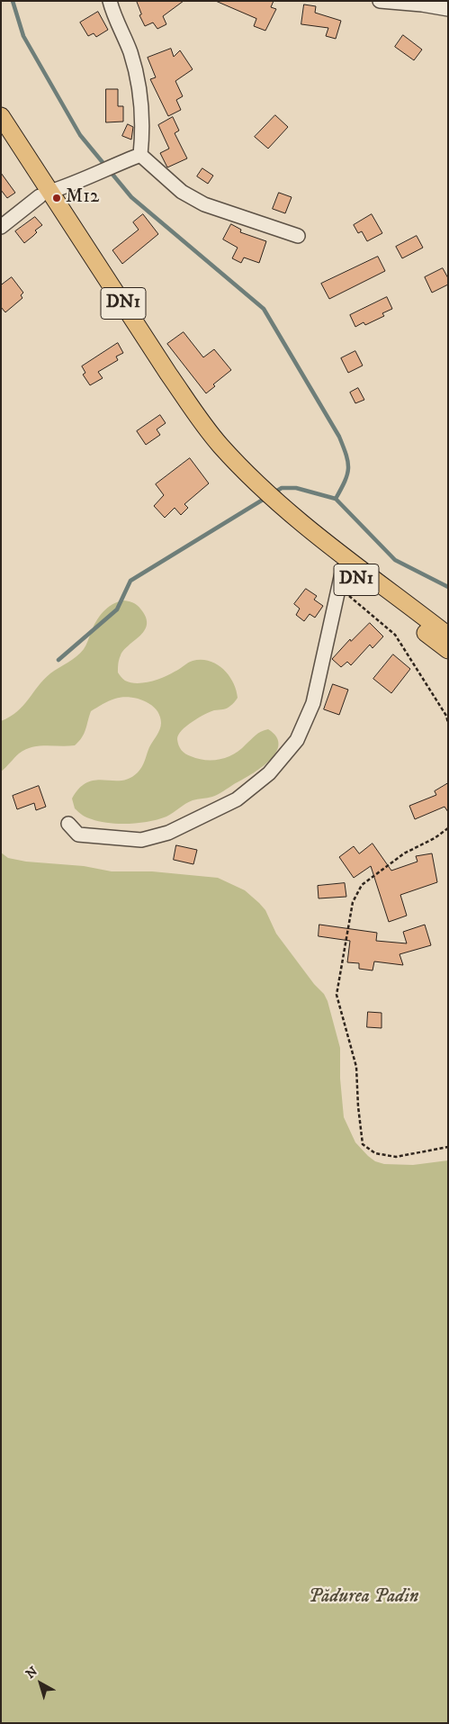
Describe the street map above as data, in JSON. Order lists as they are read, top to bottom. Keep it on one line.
{"streets":{"main road":["DN1"]},"parks":["Pădurea Padin"],"places":["M12"],"north":"top left"}
